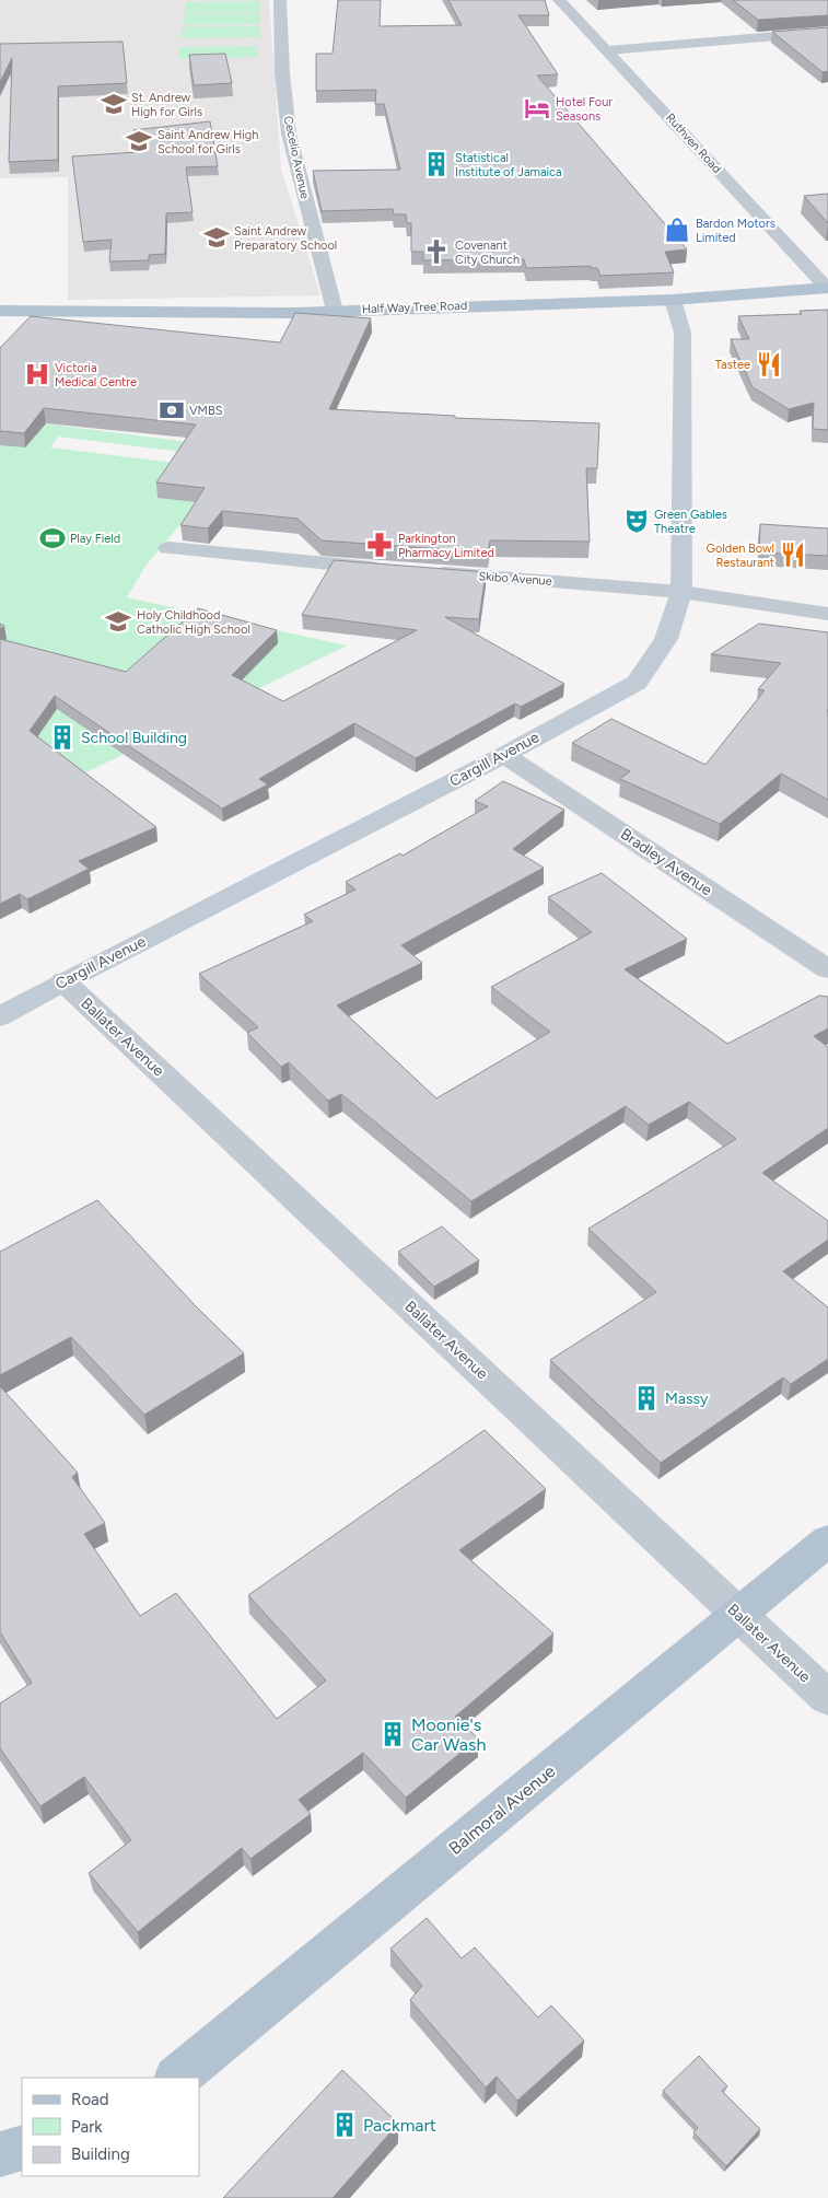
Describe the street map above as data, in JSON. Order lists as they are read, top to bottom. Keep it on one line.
{"streets":{"main road":["Half Way Tree Road","Cargill Avenue","Balmoral Avenue"],"street":["Ruthven Road","Cecelio Avenue","Skibo Avenue","Bradley Avenue","Ballater Avenue"]},"crossings":[["Ruthven Road","Half Way Tree Road"],["Cecelio Avenue","Half Way Tree Road"],["Half Way Tree Road","Cargill Avenue"],["Skibo Avenue","Cargill Avenue"],["Cargill Avenue","Bradley Avenue"],["Cargill Avenue","Ballater Avenue"],["Ballater Avenue","Balmoral Avenue"]],"places":{"school or university":["St. Andrew High for Girls","Saint Andrew High School for Girls","Saint Andrew Preparatory School","Holy Childhood Catholic High School"],"hotel":["Hotel Four Seasons"],"building":["Statistical Institute of Jamaica","School Building","Massy","Moonie's Car Wash","Packmart"],"shop":["Bardon Motors Limited"],"church":["Covenant City Church"],"restaurant":["Tastee","Golden Bowl Restaurant"],"hospital":["Victoria Medical Centre"],"bank":["VMBS"],"theatre":["Green Gables Theatre"],"sports":["Play Field"],"pharmacy":["Parkington Pharmacy Limited"]},"legend":["Road","Park","Building"]}
